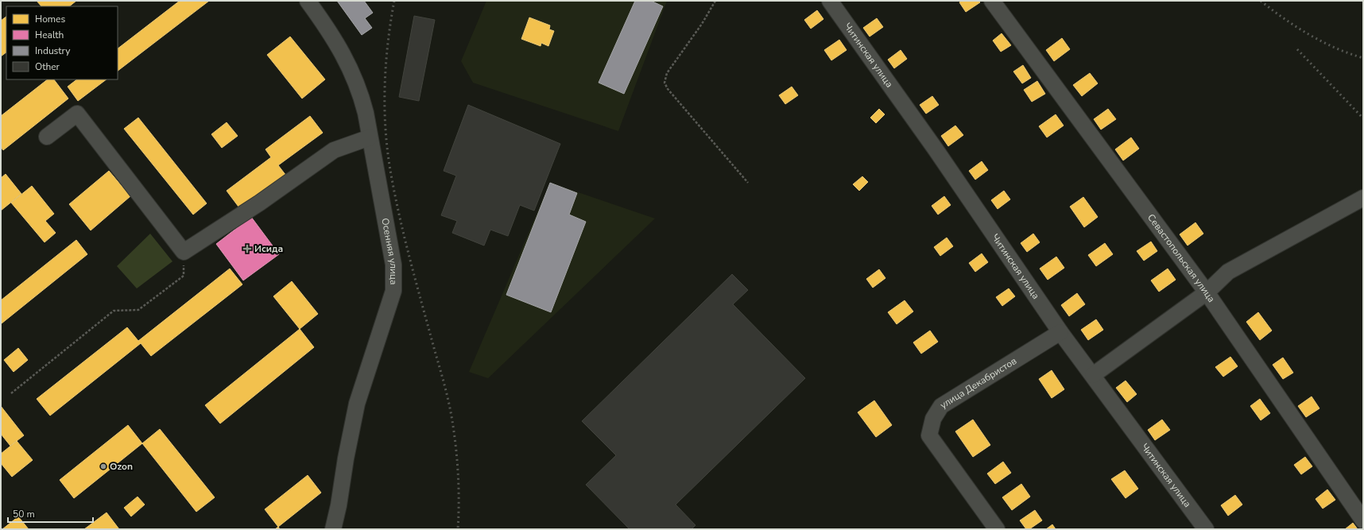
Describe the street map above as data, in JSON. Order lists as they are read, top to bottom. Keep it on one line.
{"streets":{"street":["Читинская улица","Осенняя улица","Севастопольская улица","улица Декабристов"]},"crossings":[["Читинская улица","улица Декабристов"]],"places":{"health":["Исида"],"other":["Ozon"]},"legend":["Homes","Health","Industry","Other"],"scale_bar":"50 m"}
